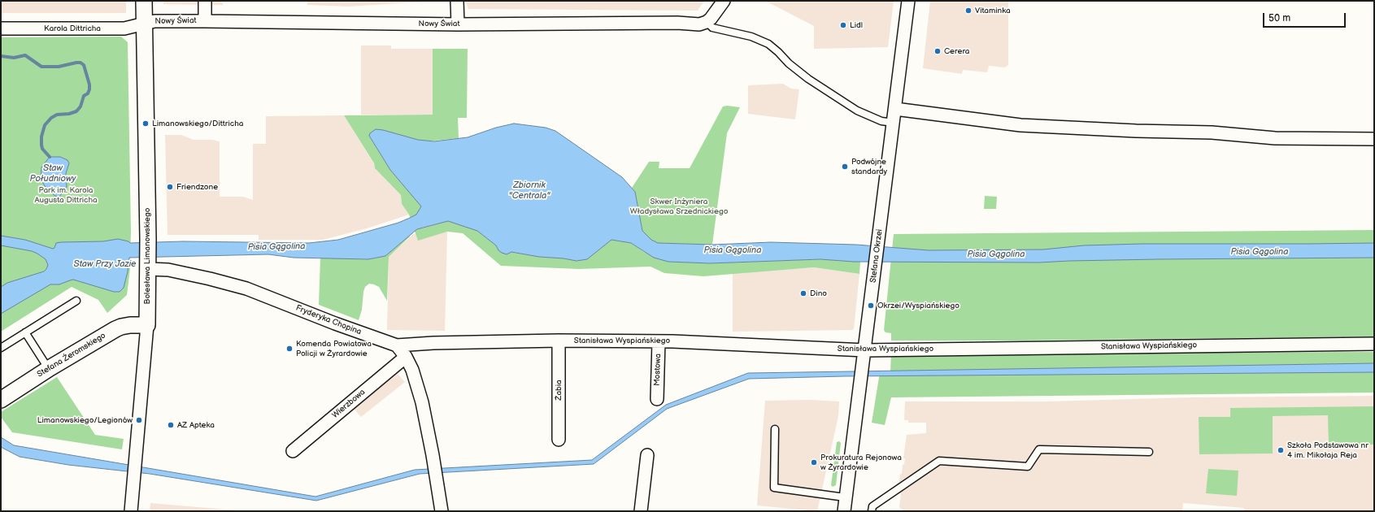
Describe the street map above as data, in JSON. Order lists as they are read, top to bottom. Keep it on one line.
{"streets":{"street":["Nowy Świat","Karola Dittricha","Bolesława Limanowskiego","Stefana Okrzei","Fryderyka Chopina","Stanisława Wyspiańskiego","Stefana Żeromskiego","Mostowa","Żabia","Wierzbowa"]},"crossings":[["Nowy Świat","Karola Dittricha"],["Nowy Świat","Bolesława Limanowskiego"],["Karola Dittricha","Bolesława Limanowskiego"],["Bolesława Limanowskiego","Fryderyka Chopina"],["Bolesława Limanowskiego","Stefana Żeromskiego"],["Stefana Okrzei","Stanisława Wyspiańskiego"],["Fryderyka Chopina","Stanisława Wyspiańskiego"],["Stanisława Wyspiańskiego","Mostowa"],["Stanisława Wyspiańskiego","Żabia"]],"water":["Staw Południowy","Zbiornik \"Centrala\"","Pisia Gągolina","Staw Przy Jazie"],"parks":["Park im. Karola Augusta Dittricha","Skwer Inżyniera Władysława Srzednickiego"],"places":["Vitaminka","Lidl","Cerera","Limanowskiego/Dittricha","Podwójne standardy","Friendzone","Dino","Okrzei/Wyspiańskiego","Komenda Powiatowa Policji w Żyrardowie","Limanowskiego/Legionów","AZ Apteka","Szkoła Podstawowa nr 4 im. Mikołaja Reja","Prokuratura Rejonowa w Żyrardowie"],"scale_bar":"50 m"}
